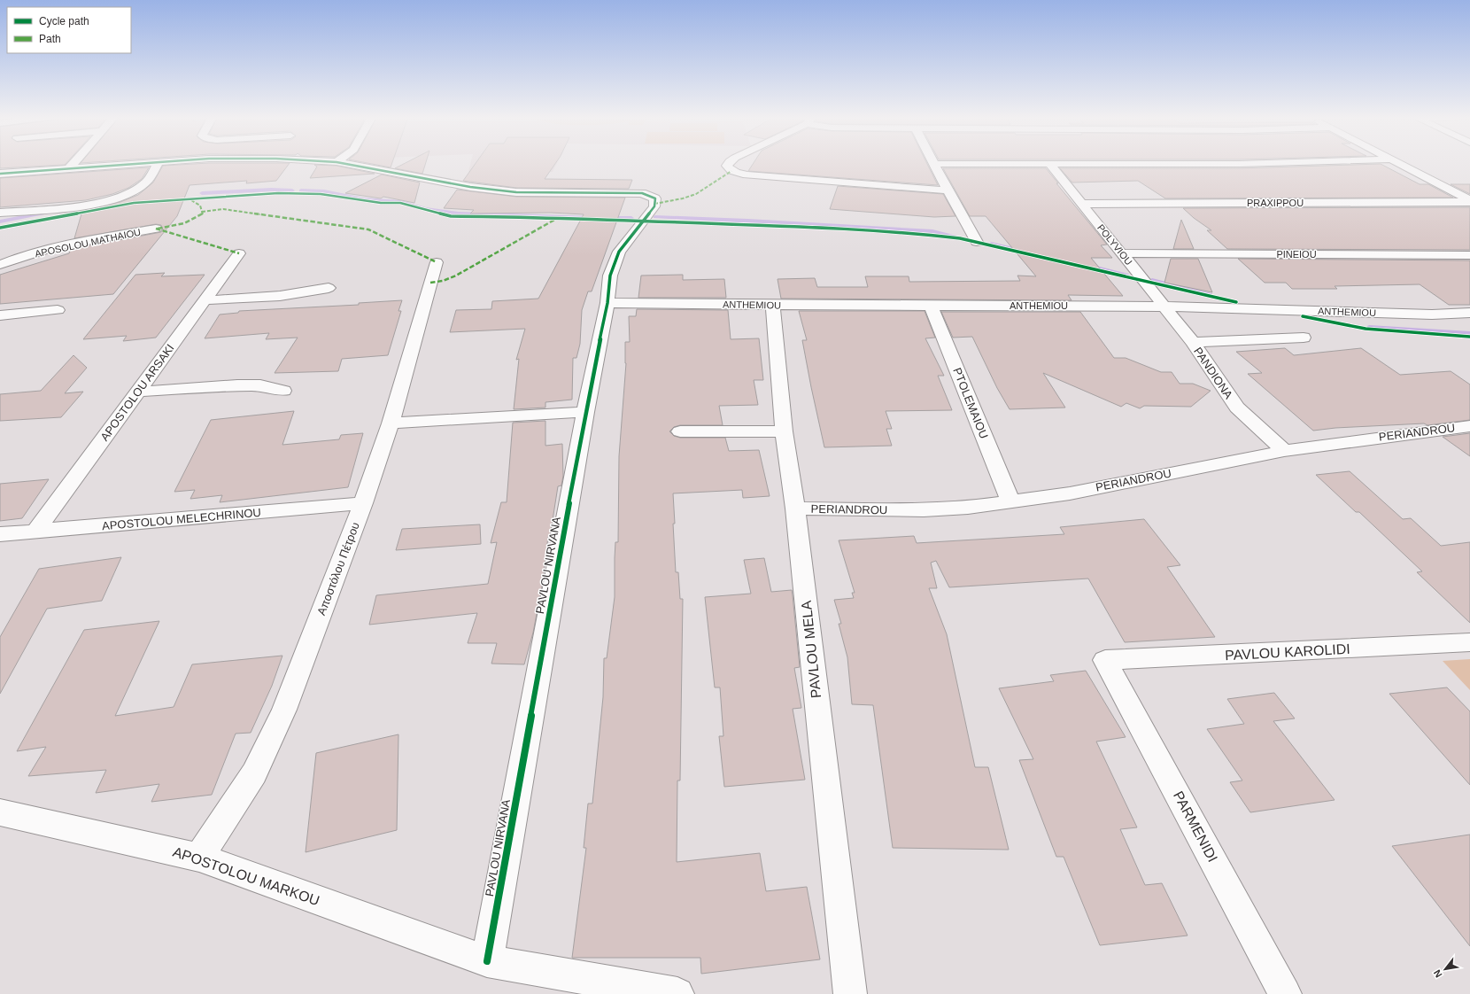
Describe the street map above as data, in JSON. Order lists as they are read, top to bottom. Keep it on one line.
{"streets":{"street":["PRAXIPPOU","APOSOLOU MATHAIOU","POLYVIOU","PINEIOU","ANTHEMIOU","PANDIONA","APOSTOLOU ARSAKI","PTOLEMAIOU","PERIANDROU","APOSTOLOU MELECHRINOU","PAVLOU NIRVANA","Αποστόλου Πέτρου","PAVLOU MELA","PAVLOU KAROLIDI","PARMENIDI","APOSTOLOU MARKOU"]},"crossings":[["PRAXIPPOU","POLYVIOU"],["POLYVIOU","PINEIOU"],["POLYVIOU","ANTHEMIOU"],["POLYVIOU","PANDIONA"],["ANTHEMIOU","PTOLEMAIOU"],["ANTHEMIOU","PAVLOU NIRVANA"],["ANTHEMIOU","PAVLOU MELA"],["PANDIONA","PERIANDROU"],["APOSTOLOU ARSAKI","APOSTOLOU MELECHRINOU"],["PTOLEMAIOU","PERIANDROU"],["PERIANDROU","PAVLOU MELA"],["APOSTOLOU MELECHRINOU","Αποστόλου Πέτρου"],["PAVLOU NIRVANA","APOSTOLOU MARKOU"],["Αποστόλου Πέτρου","APOSTOLOU MARKOU"],["PAVLOU KAROLIDI","PARMENIDI"]],"legend":["Cycle path","Path"],"north":"bottom left"}
